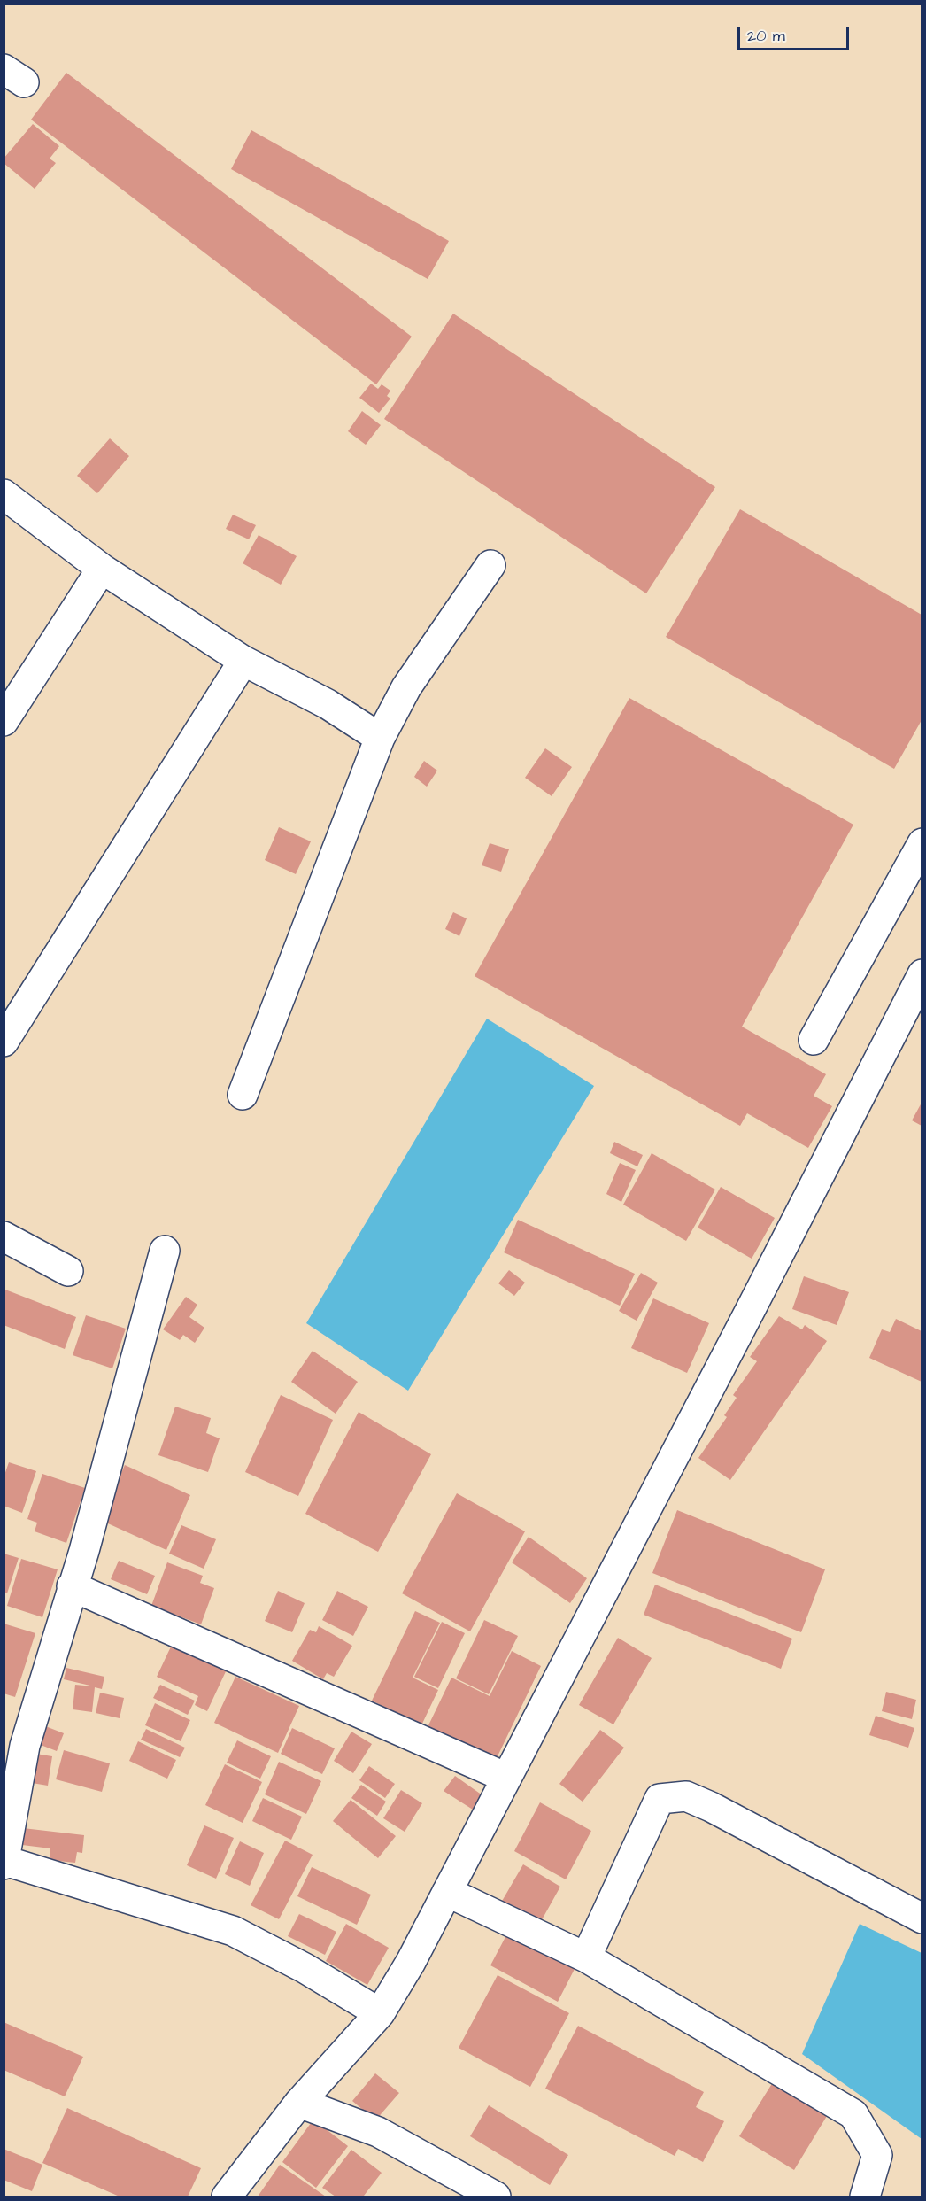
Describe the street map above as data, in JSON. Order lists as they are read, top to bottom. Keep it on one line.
{"scale_bar":"20 m"}
